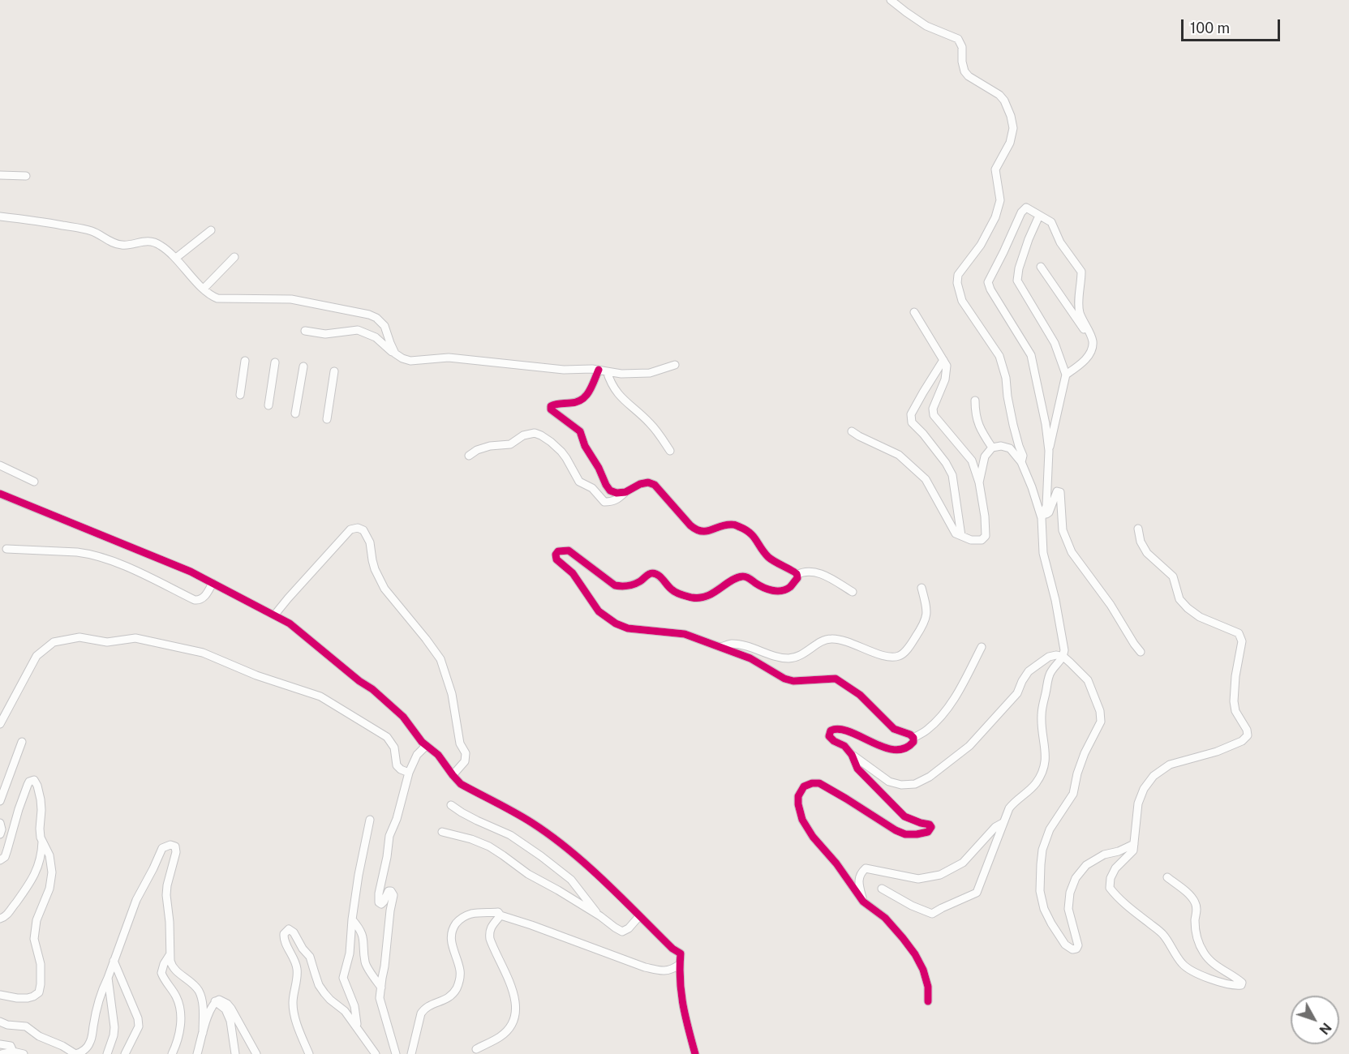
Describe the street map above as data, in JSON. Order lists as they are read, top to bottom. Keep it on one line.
{"scale_bar":"100 m","north":"bottom right"}
